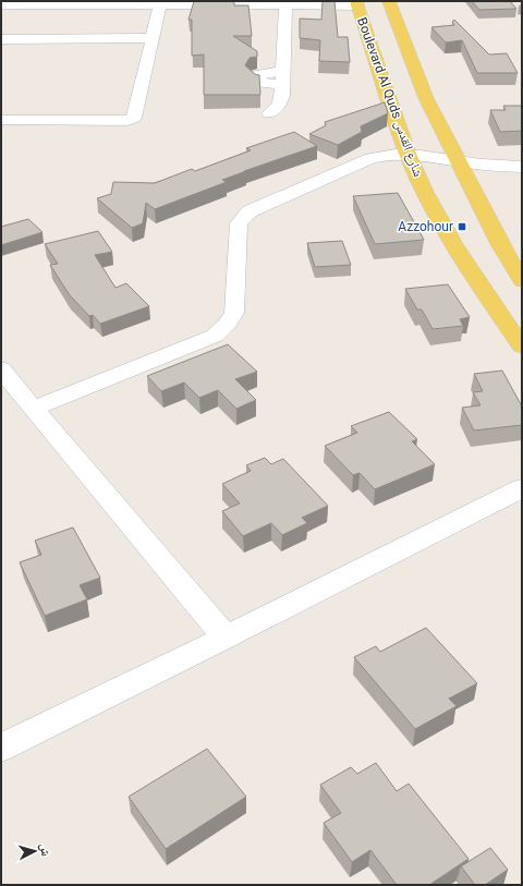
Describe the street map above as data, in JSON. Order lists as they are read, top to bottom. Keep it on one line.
{"streets":{"main road":["Boulevard Al Quds شارع القدس"]},"places":{"transit":["Azzohour"]},"north":"right"}
